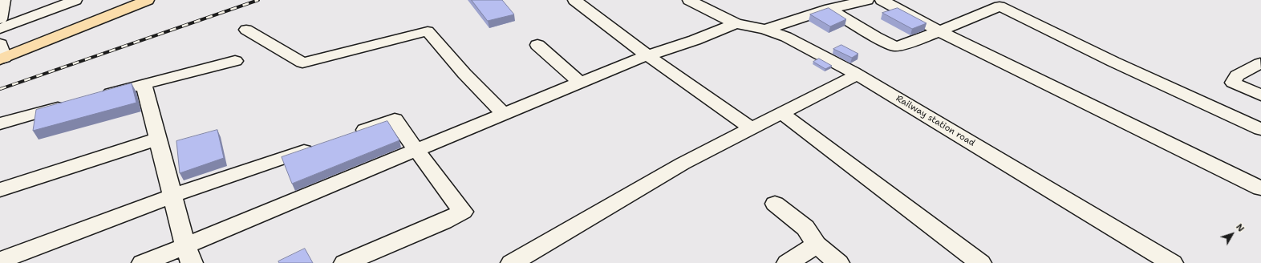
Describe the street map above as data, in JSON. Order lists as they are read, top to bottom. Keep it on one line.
{"streets":{"street":["Railway station road"]},"north":"top right"}
